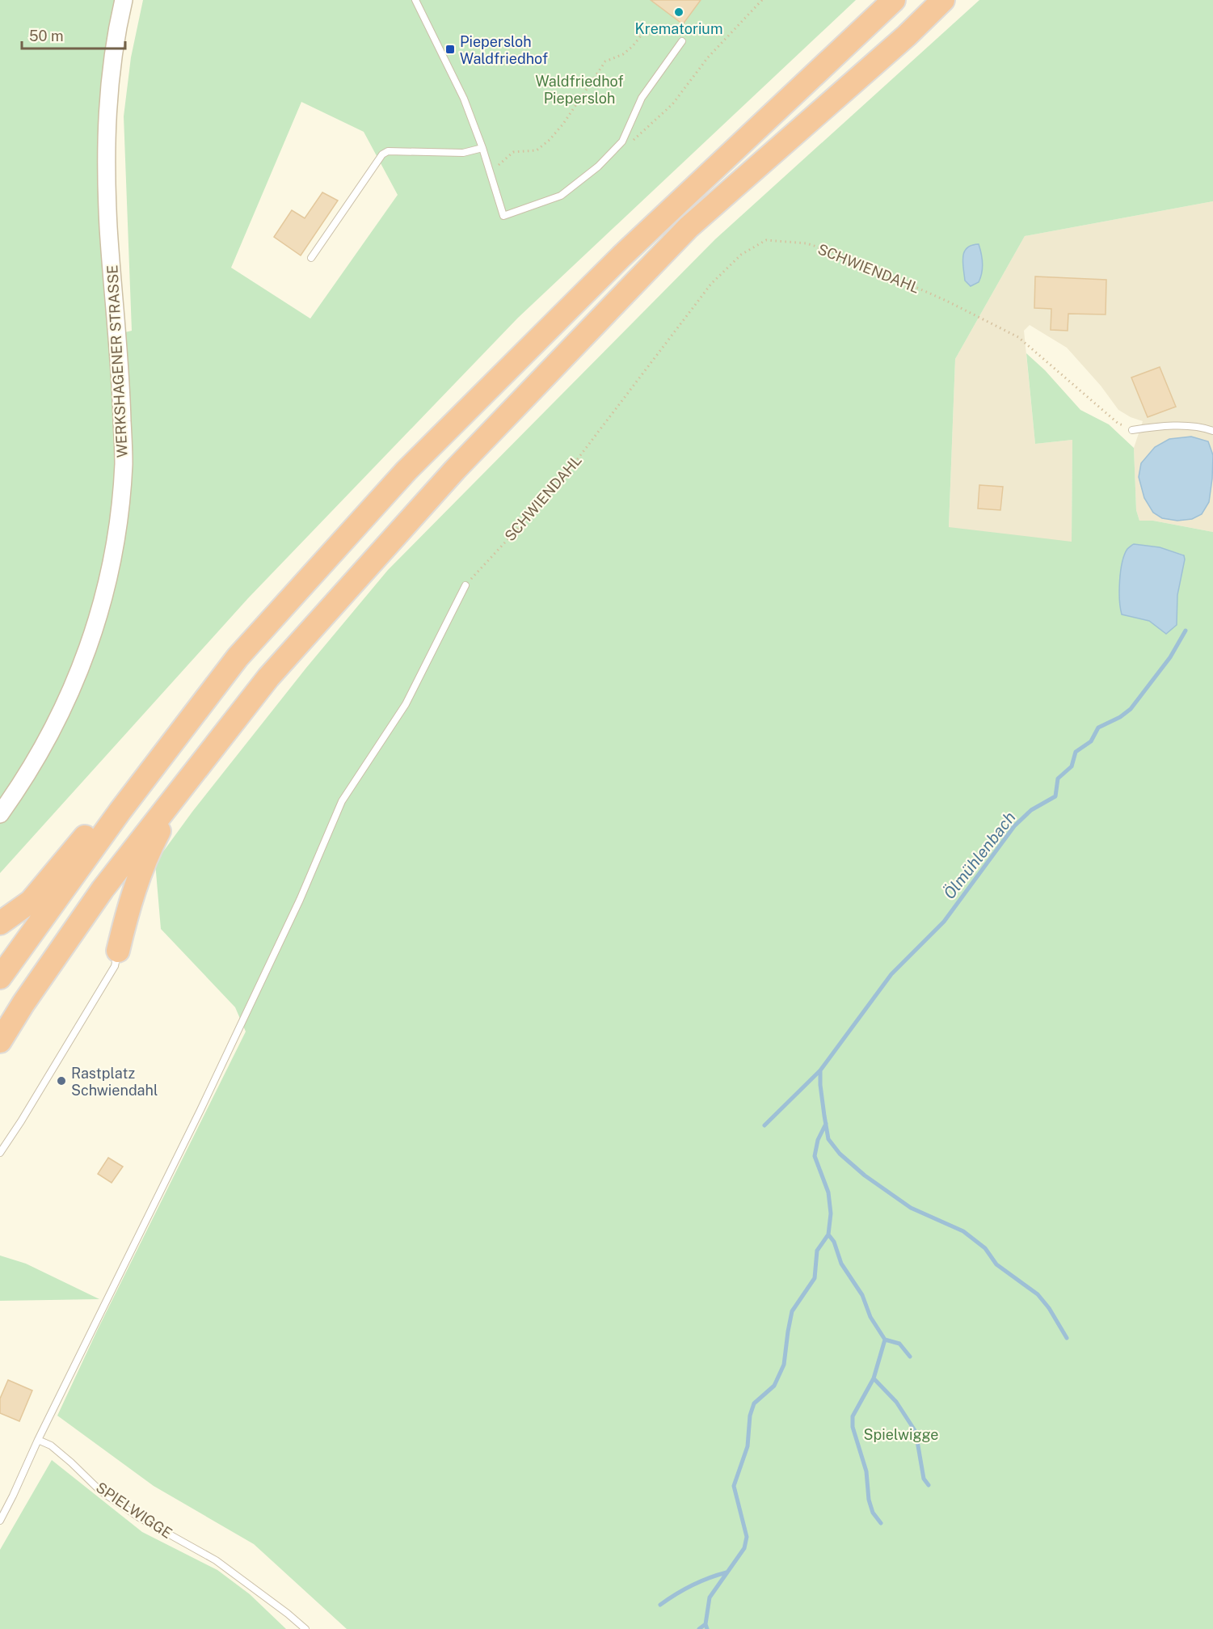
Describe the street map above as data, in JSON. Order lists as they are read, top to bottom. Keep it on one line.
{"streets":{"main road":["WERKSHAGENER STRASSE"],"lane":["SPIELWIGGE"],"path":["SCHWIENDAHL"]},"water":["Ölmühlenbach"],"parks":["Waldfriedhof Piepersloh","Spielwigge"],"places":{"other":["Krematorium","Rastplatz Schwiendahl"],"transit":["Piepersloh Waldfriedhof"]},"scale_bar":"50 m"}
